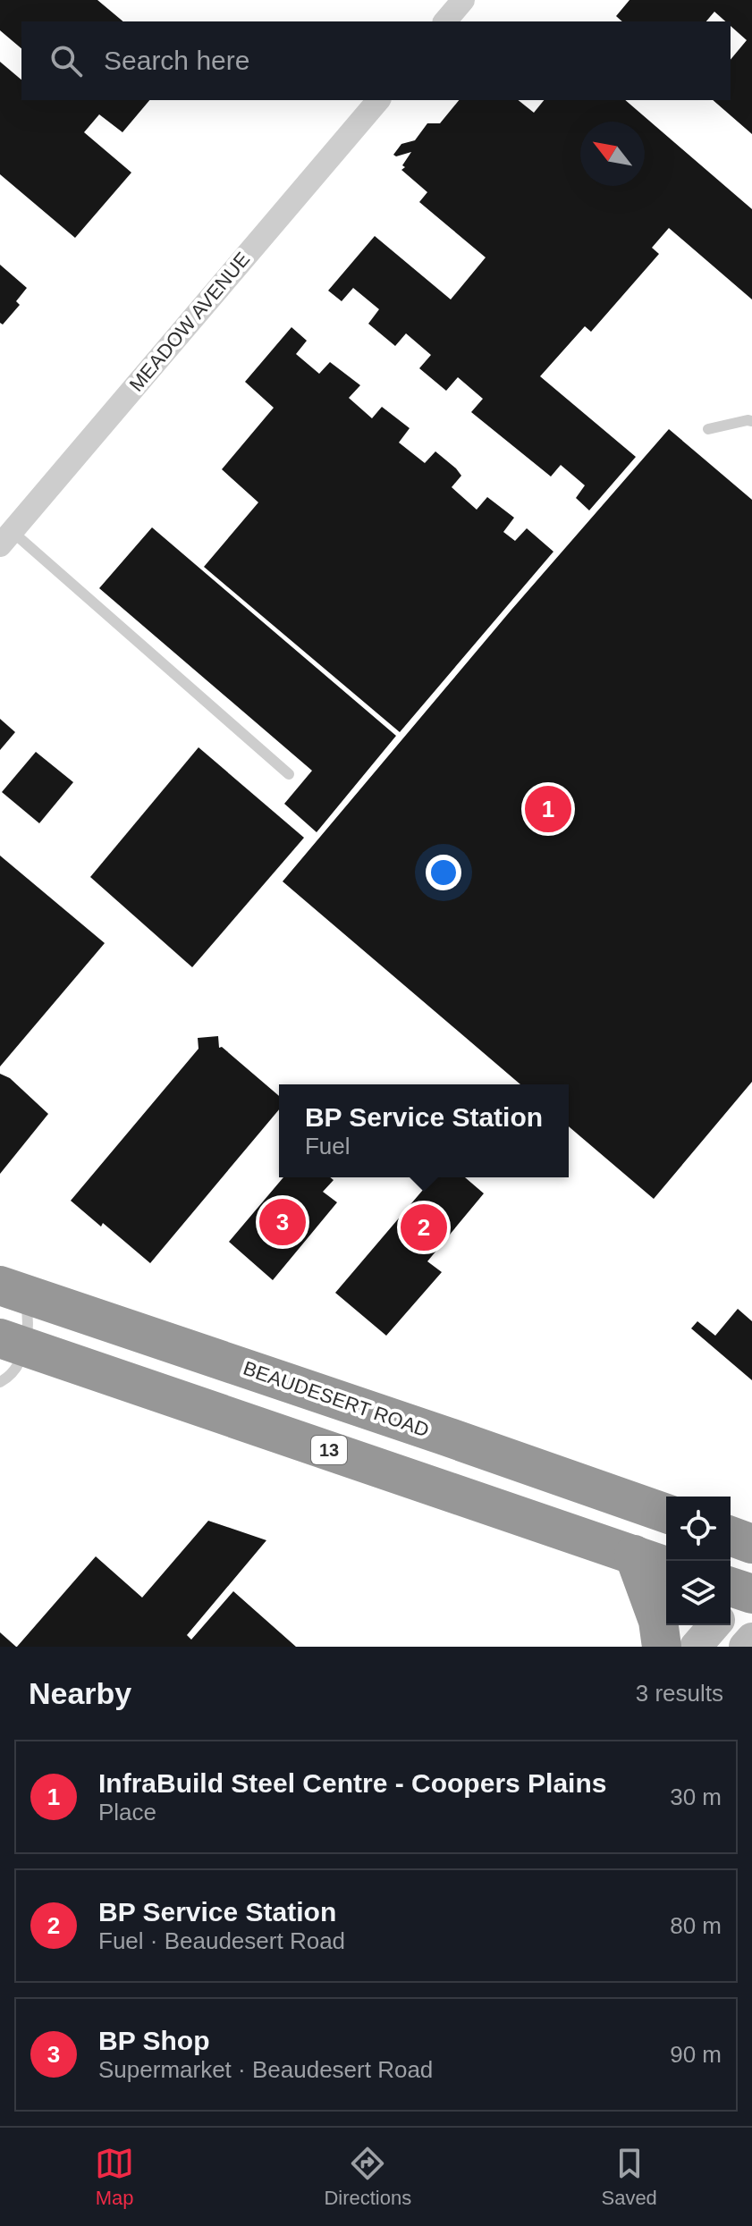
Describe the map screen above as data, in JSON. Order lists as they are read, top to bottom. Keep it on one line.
{"streets":{"highway":["BEAUDESERT ROAD","13"],"street":["MEADOW AVENUE"]},"north":"top left","page":{"search":"Search here","pins":["1","3","2"],"popup":["BP Service Station","Fuel"],"heading":["Nearby","3 results"],"list":[{"mark":"1","name":"InfraBuild Steel Centre - Coopers Plains","note":"Place","value":"30 m"},{"mark":"2","name":"BP Service Station","note":"Fuel · Beaudesert Road","value":"80 m"},{"mark":"3","name":"BP Shop","note":"Supermarket · Beaudesert Road","value":"90 m"}],"nav":["Map","Directions","Saved"]}}
